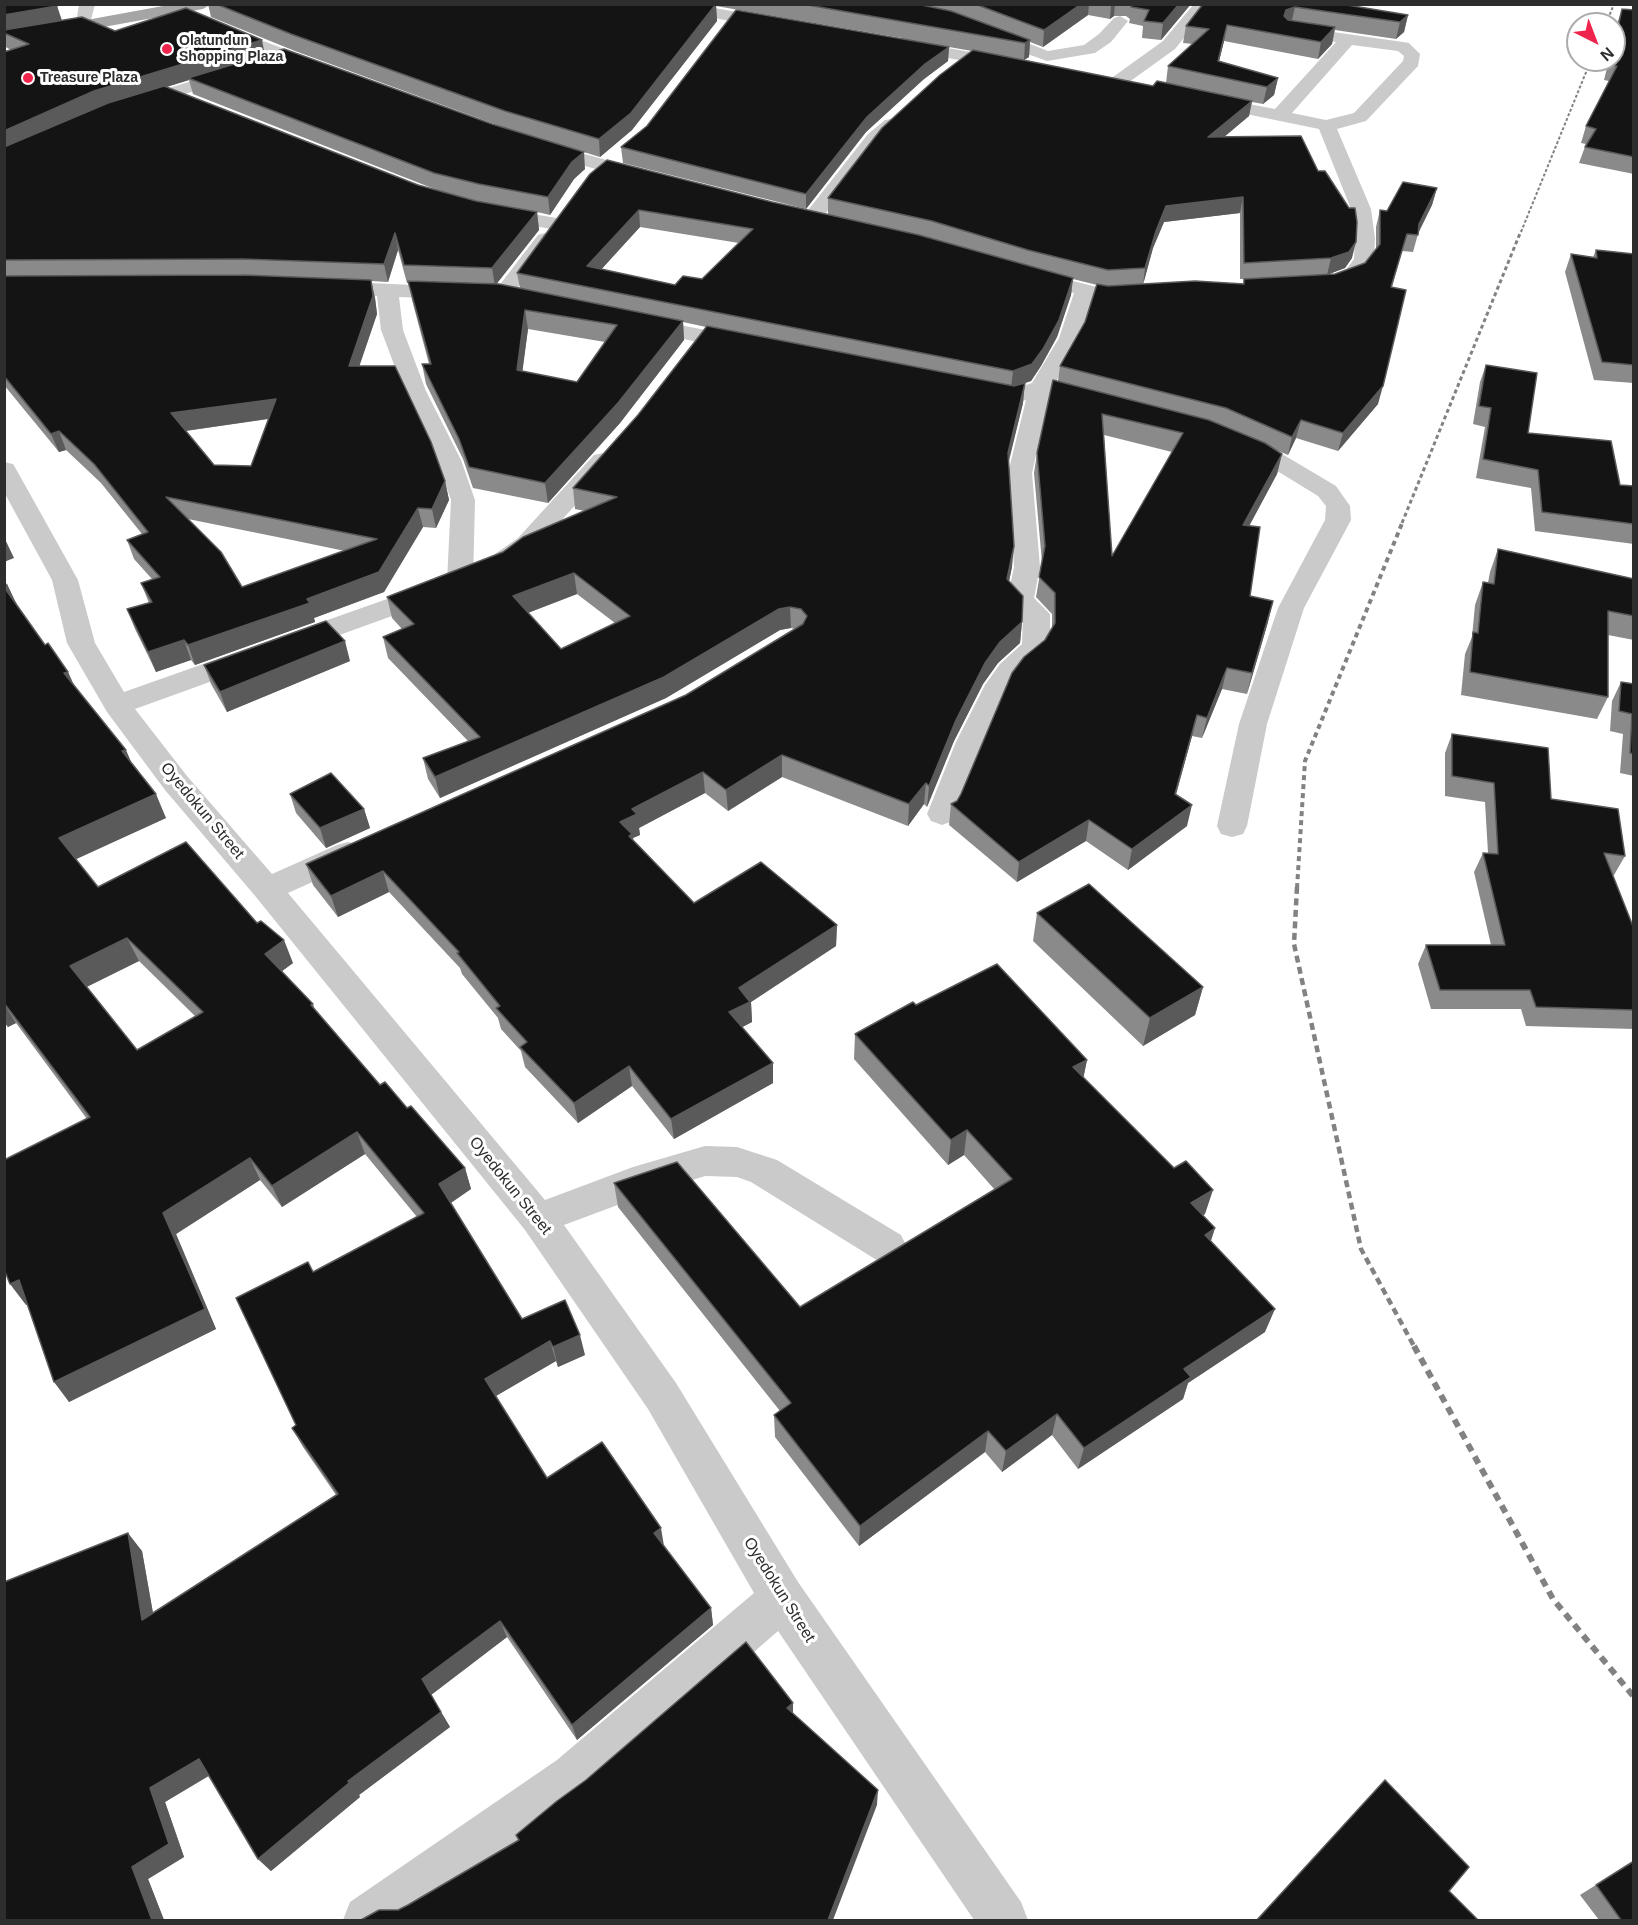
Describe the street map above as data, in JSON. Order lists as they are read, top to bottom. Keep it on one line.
{"streets":{"street":["Oyedokun Street"]},"places":["Olatundun Shopping Plaza","Treasure Plaza"],"north":"bottom right"}
